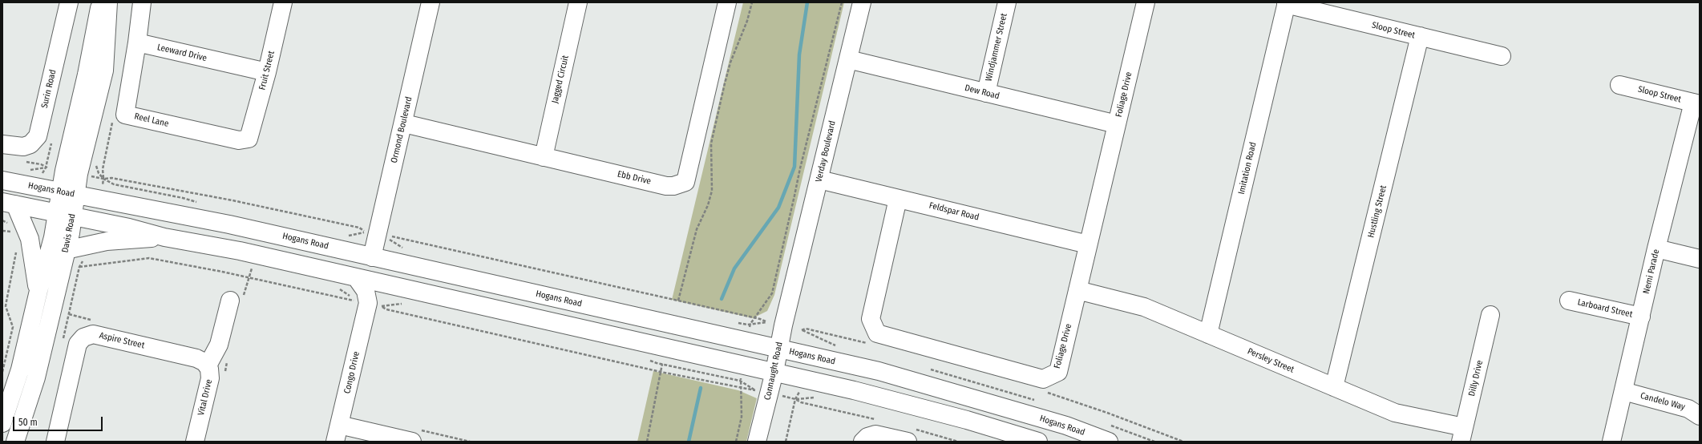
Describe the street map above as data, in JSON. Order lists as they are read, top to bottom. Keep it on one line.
{"streets":{"street":["Sloop Street","Windjammer Street","Leeward Drive","Fruit Street","Jagged Circuit","Surin Road","Dew Road","Foliage Drive","Reel Lane","Ormond Boulevard","Verday Boulevard","Imitation Road","Ebb Drive","Hogans Road","Feldspar Road","Hustling Street","Davis Road","Nemi Parade","Larboard Street","Aspire Street","Persley Street","Connaught Road","Congo Drive","Dilly Drive","Vital Drive","Candelo Way"]},"crossings":[["Sloop Street","Imitation Road"],["Sloop Street","Hustling Street"],["Sloop Street","Nemi Parade"],["Windjammer Street","Dew Road"],["Leeward Drive","Fruit Street"],["Leeward Drive","Reel Lane"],["Fruit Street","Reel Lane"],["Jagged Circuit","Ebb Drive"],["Dew Road","Foliage Drive"],["Dew Road","Verday Boulevard"],["Foliage Drive","Feldspar Road"],["Foliage Drive","Persley Street"],["Ormond Boulevard","Ebb Drive"],["Ormond Boulevard","Hogans Road"],["Verday Boulevard","Feldspar Road"],["Verday Boulevard","Connaught Road"],["Imitation Road","Persley Street"],["Hogans Road","Davis Road"],["Hogans Road","Connaught Road"],["Hustling Street","Persley Street"],["Nemi Parade","Larboard Street"],["Nemi Parade","Candelo Way"],["Aspire Street","Vital Drive"],["Persley Street","Dilly Drive"]],"scale_bar":"50 m"}
